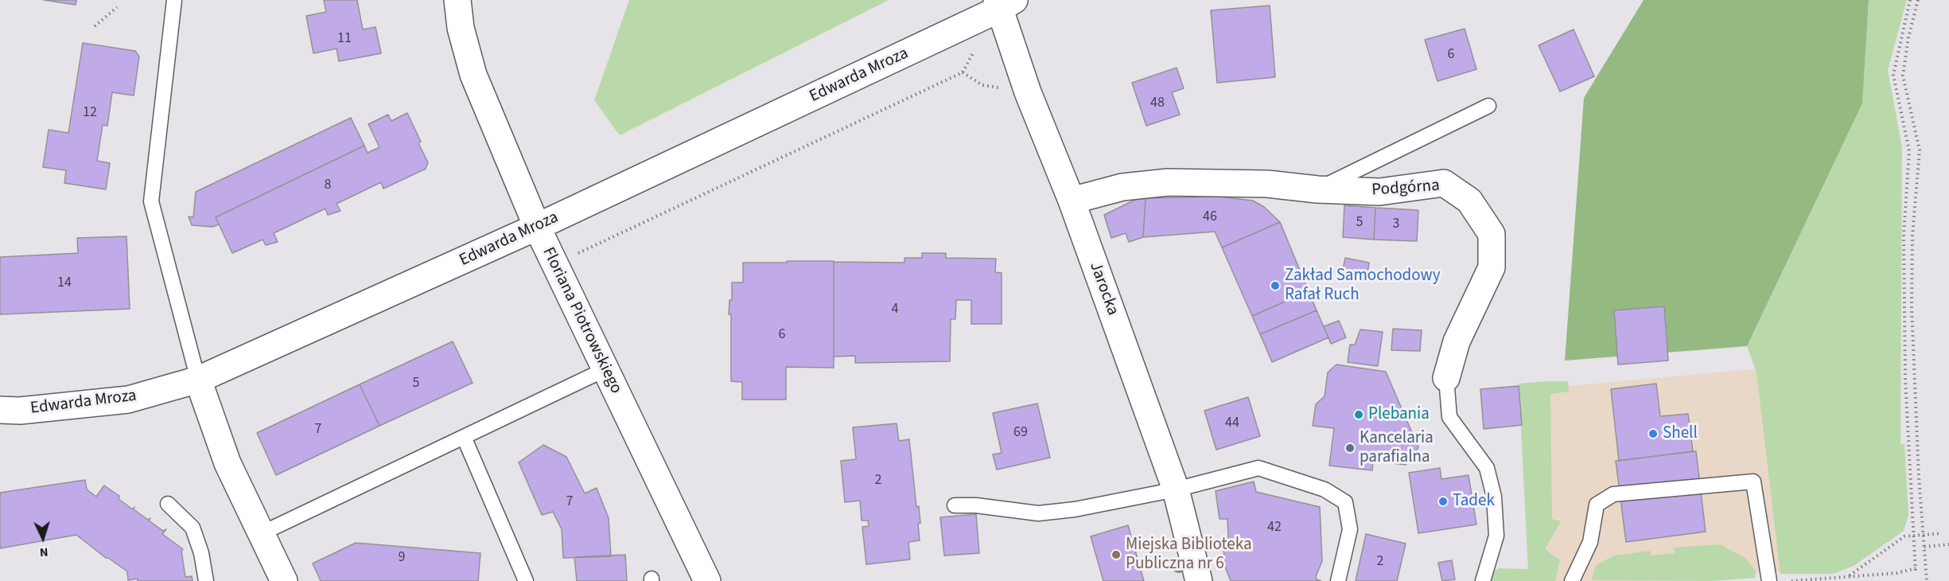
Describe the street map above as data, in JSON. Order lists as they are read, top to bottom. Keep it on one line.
{"streets":{"street":["Edwarda Mroza","Podgórna","Jarocka","Floriana Piotrowskiego"]},"crossings":[["Edwarda Mroza","Jarocka"],["Edwarda Mroza","Floriana Piotrowskiego"],["Podgórna","Jarocka"]],"places":["Zakład Samochodowy Rafał Ruch","Plebania","Shell","Kancelaria parafialna","Tadek","Miejska Biblioteka Publiczna nr 6"],"house_numbers":["11","6","48","12","8","46","5","3","14","4","6","5","44","7","69","2","7","42","9","2"],"north":"bottom"}
